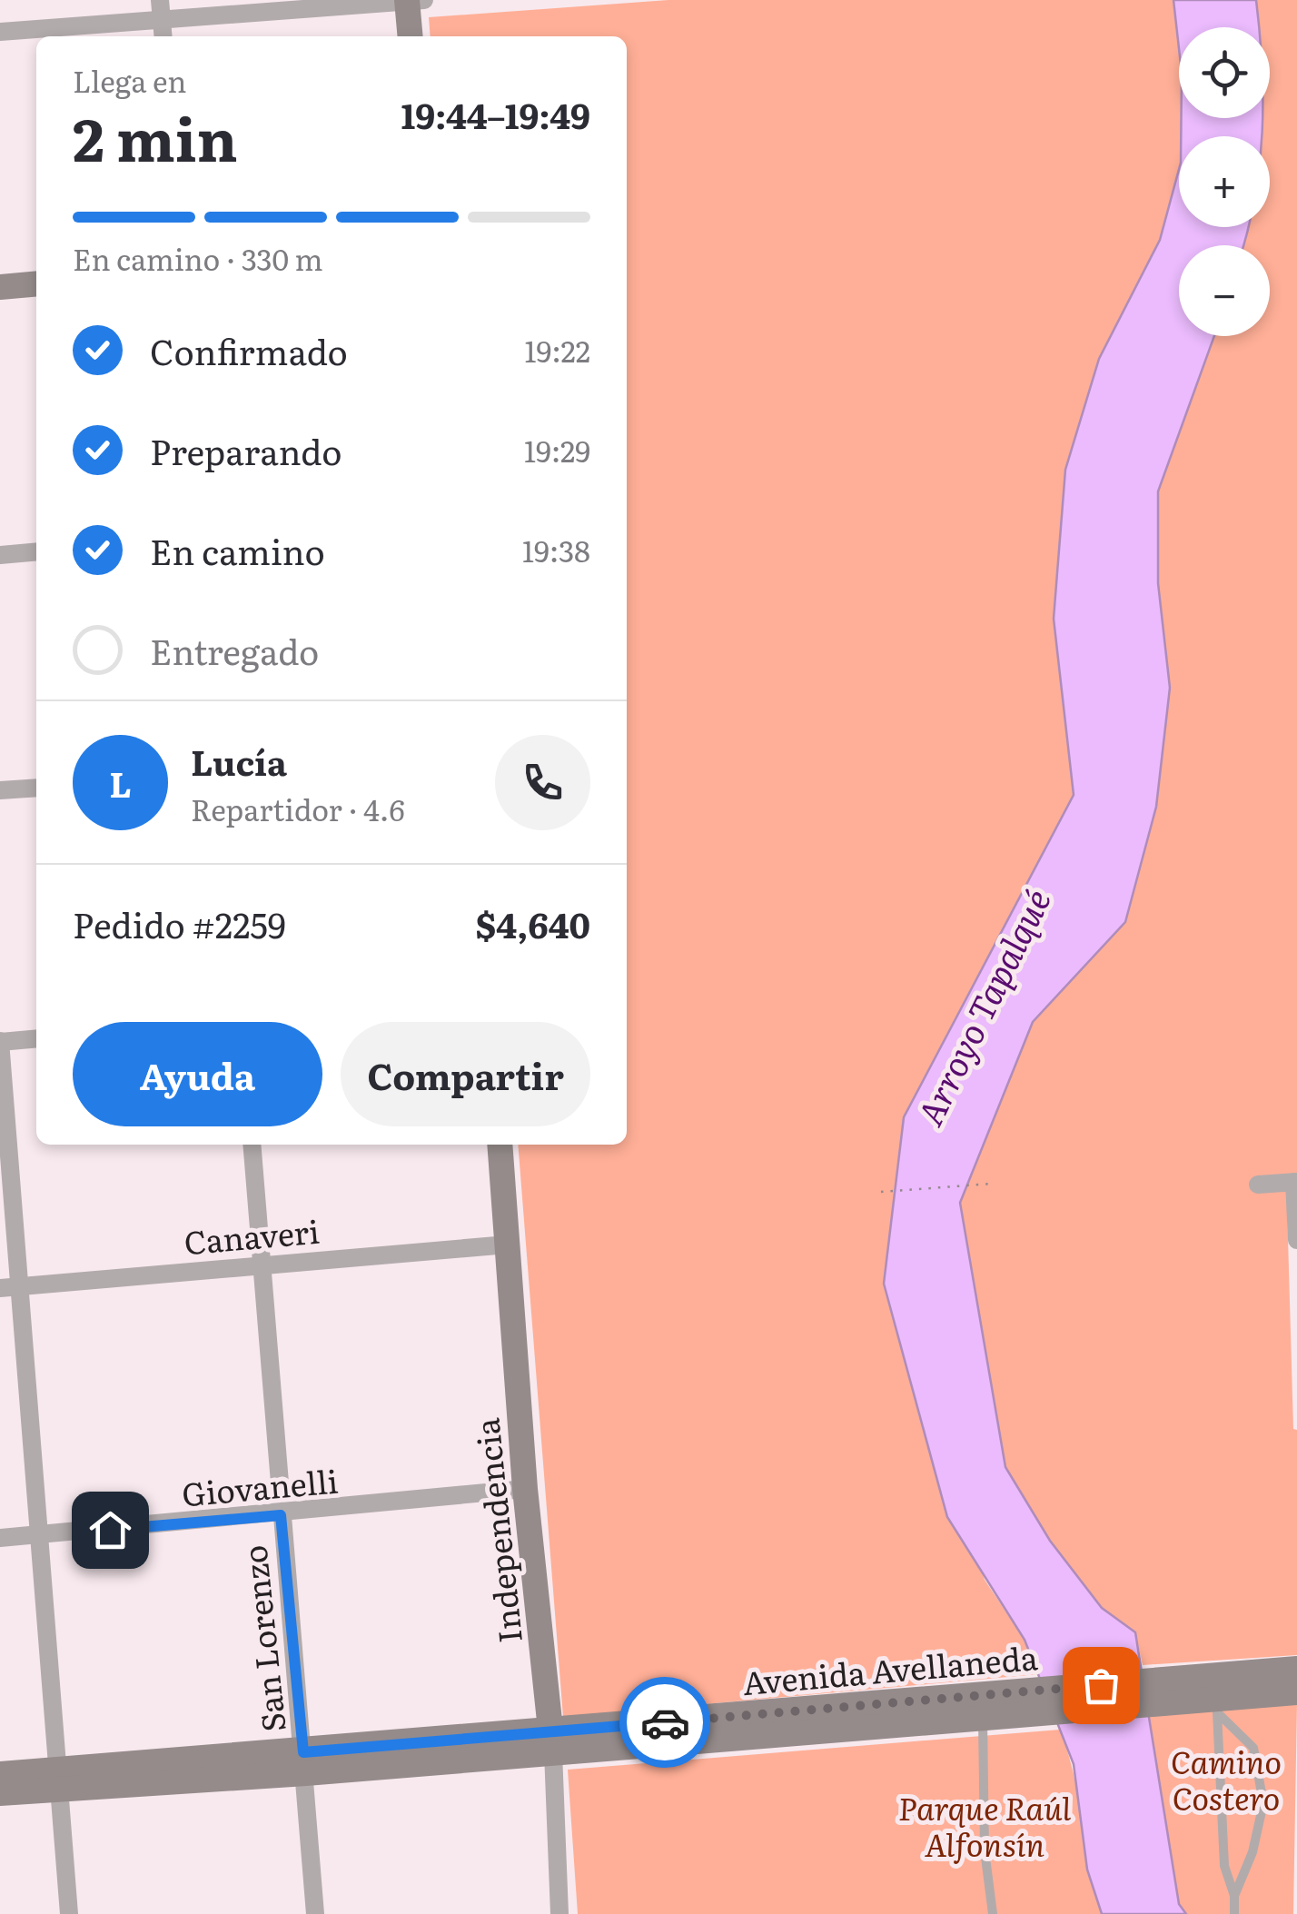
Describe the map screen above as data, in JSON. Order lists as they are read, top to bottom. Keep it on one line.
{"streets":{"main road":["Independencia","Avenida Avellaneda"],"street":["Canaveri","Giovanelli","San Lorenzo"]},"crossings":[["Canaveri","Independencia"],["Canaveri","San Lorenzo"],["Giovanelli","Independencia"],["Giovanelli","San Lorenzo"],["Independencia","Avenida Avellaneda"],["San Lorenzo","Avenida Avellaneda"]],"water":["Arroyo Tapalqué"],"parks":["Camino Costero","Parque Raúl Alfonsín"],"page":{"map_buttons":["+","−"],"heading":["2 min","Llega en","19:44–19:49"],"panel":["Lucía","Repartidor · 4.6","Pedido #2259","$4,640"],"bar":"En camino · 330 m","list":[["Confirmado","19:22"],["Preparando","19:29"],["En camino","19:38"],"Entregado"],"round":"L","buttons":["Ayuda","Compartir"]}}
